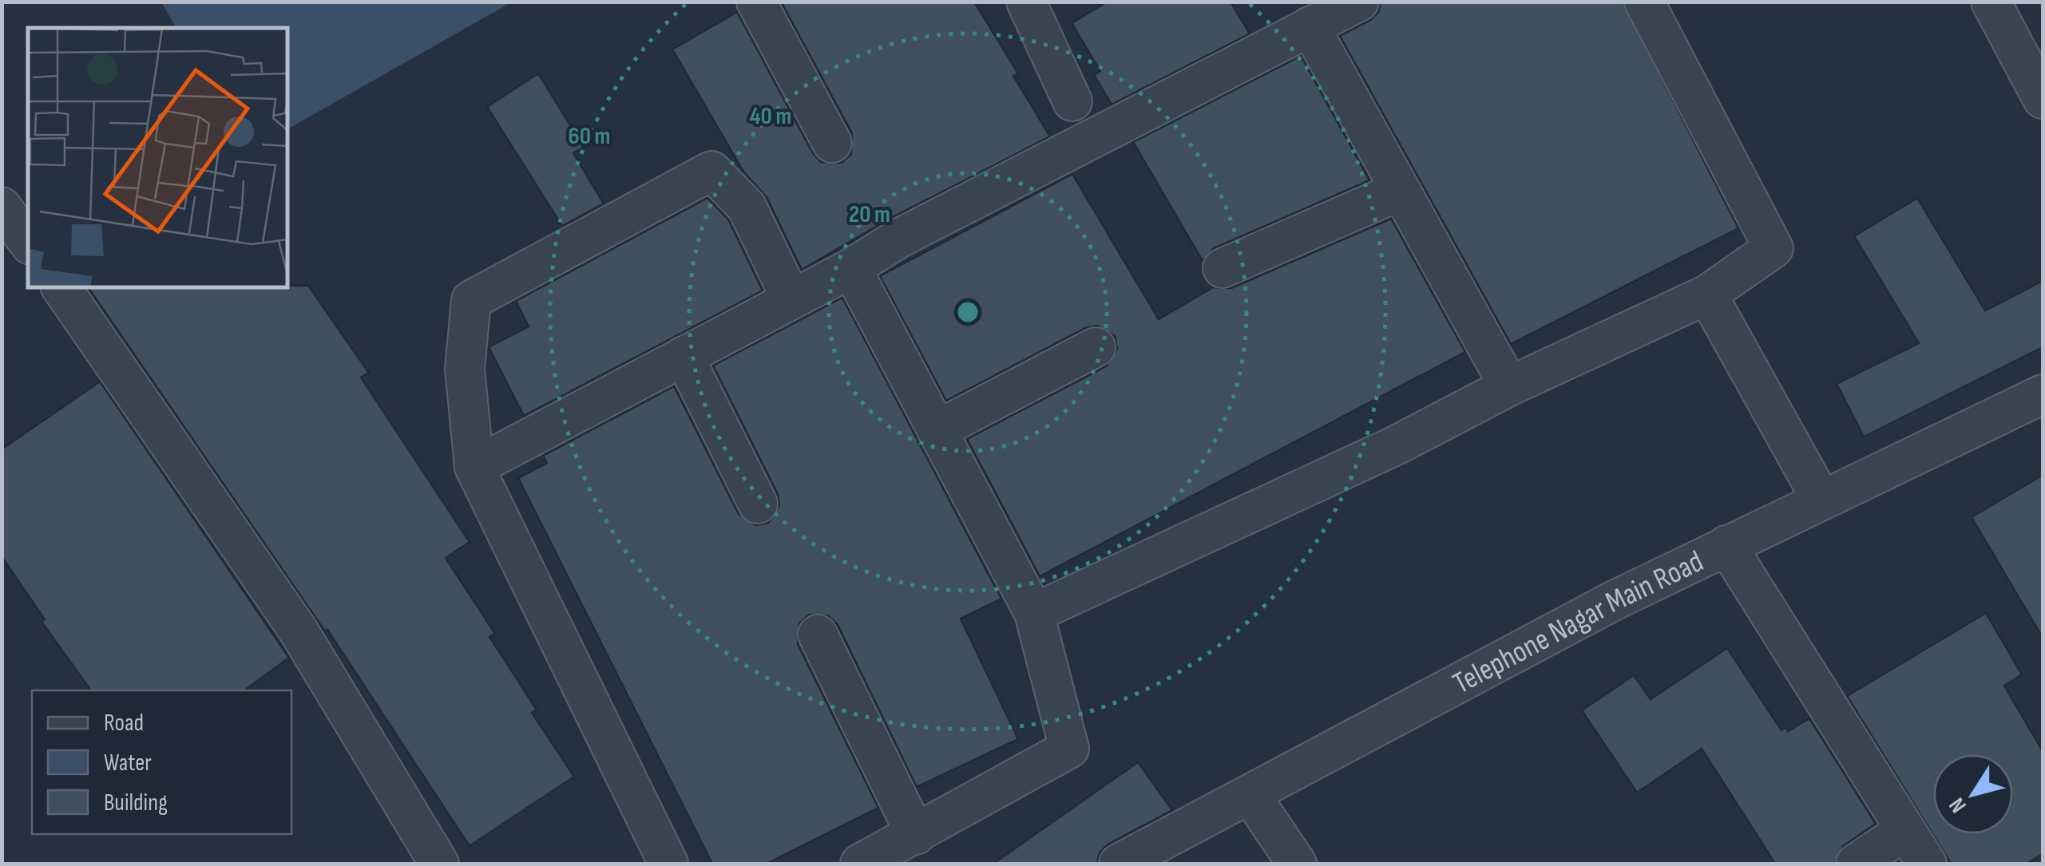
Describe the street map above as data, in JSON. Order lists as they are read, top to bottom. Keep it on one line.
{"streets":{"street":["Telephone Nagar Main Road"]},"legend":["Road","Water","Building"],"north":"bottom left","rings":["40 m","60 m","20 m"]}
